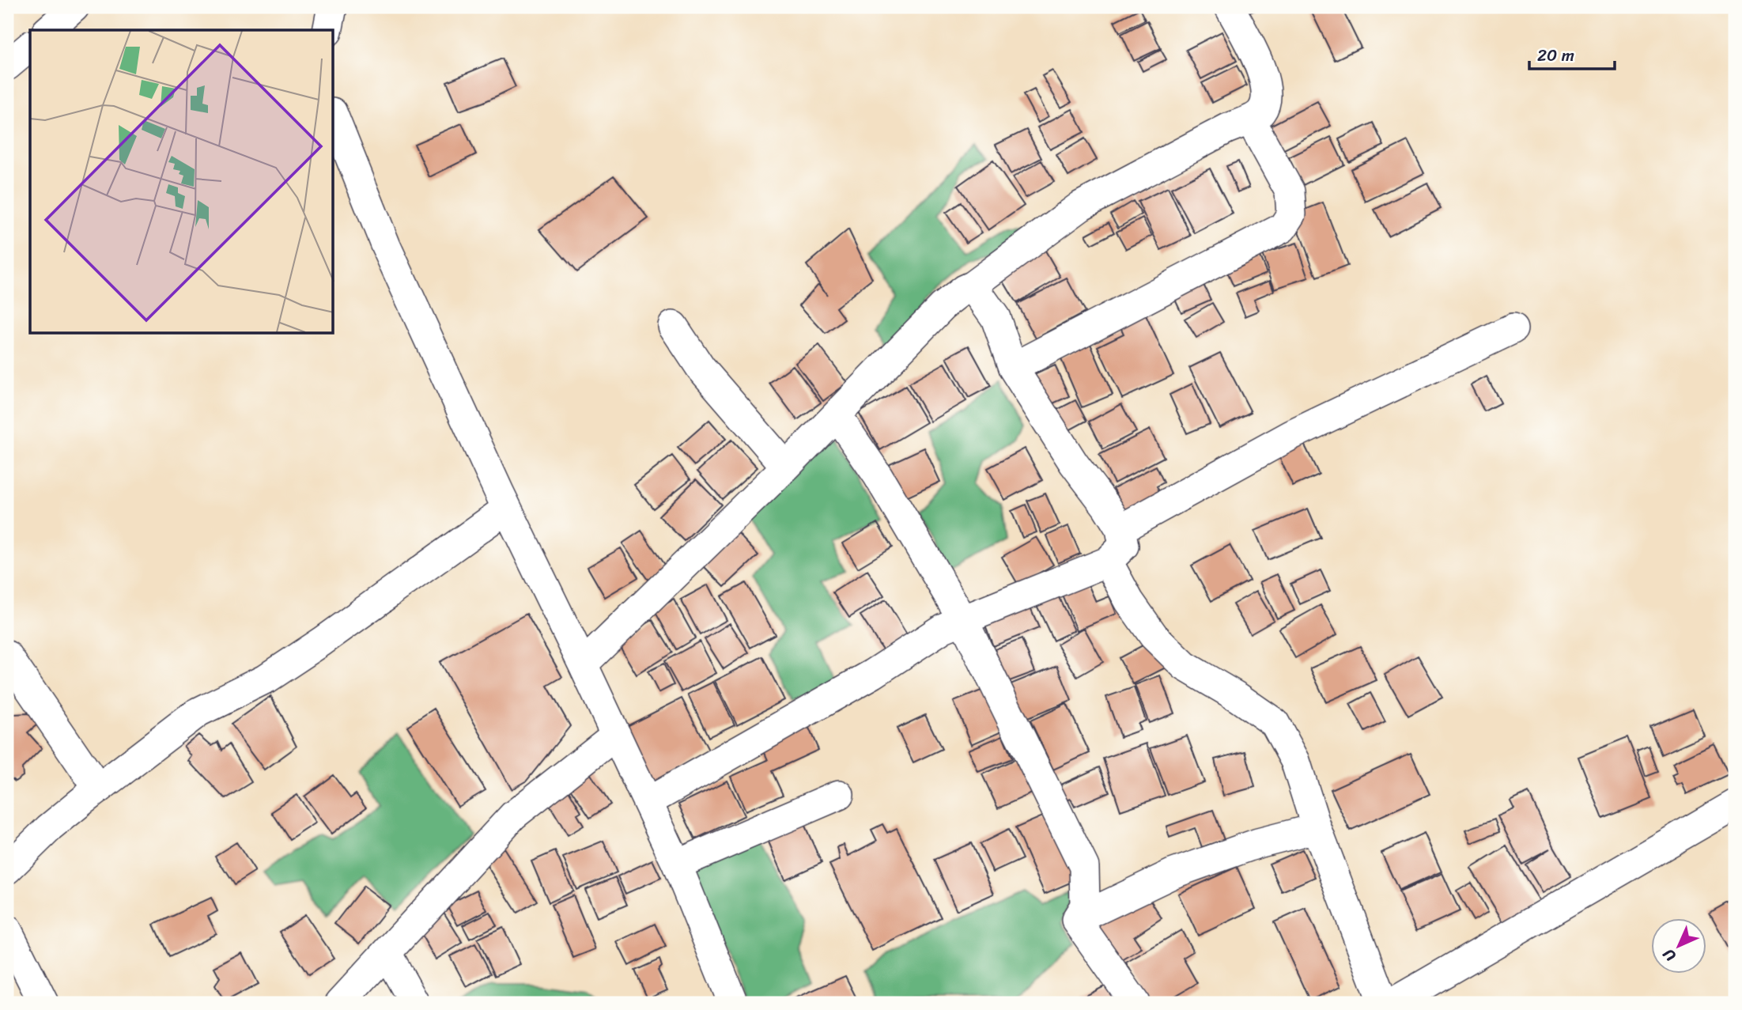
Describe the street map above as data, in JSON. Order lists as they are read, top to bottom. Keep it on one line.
{"scale_bar":"20 m","north":"bottom left"}
